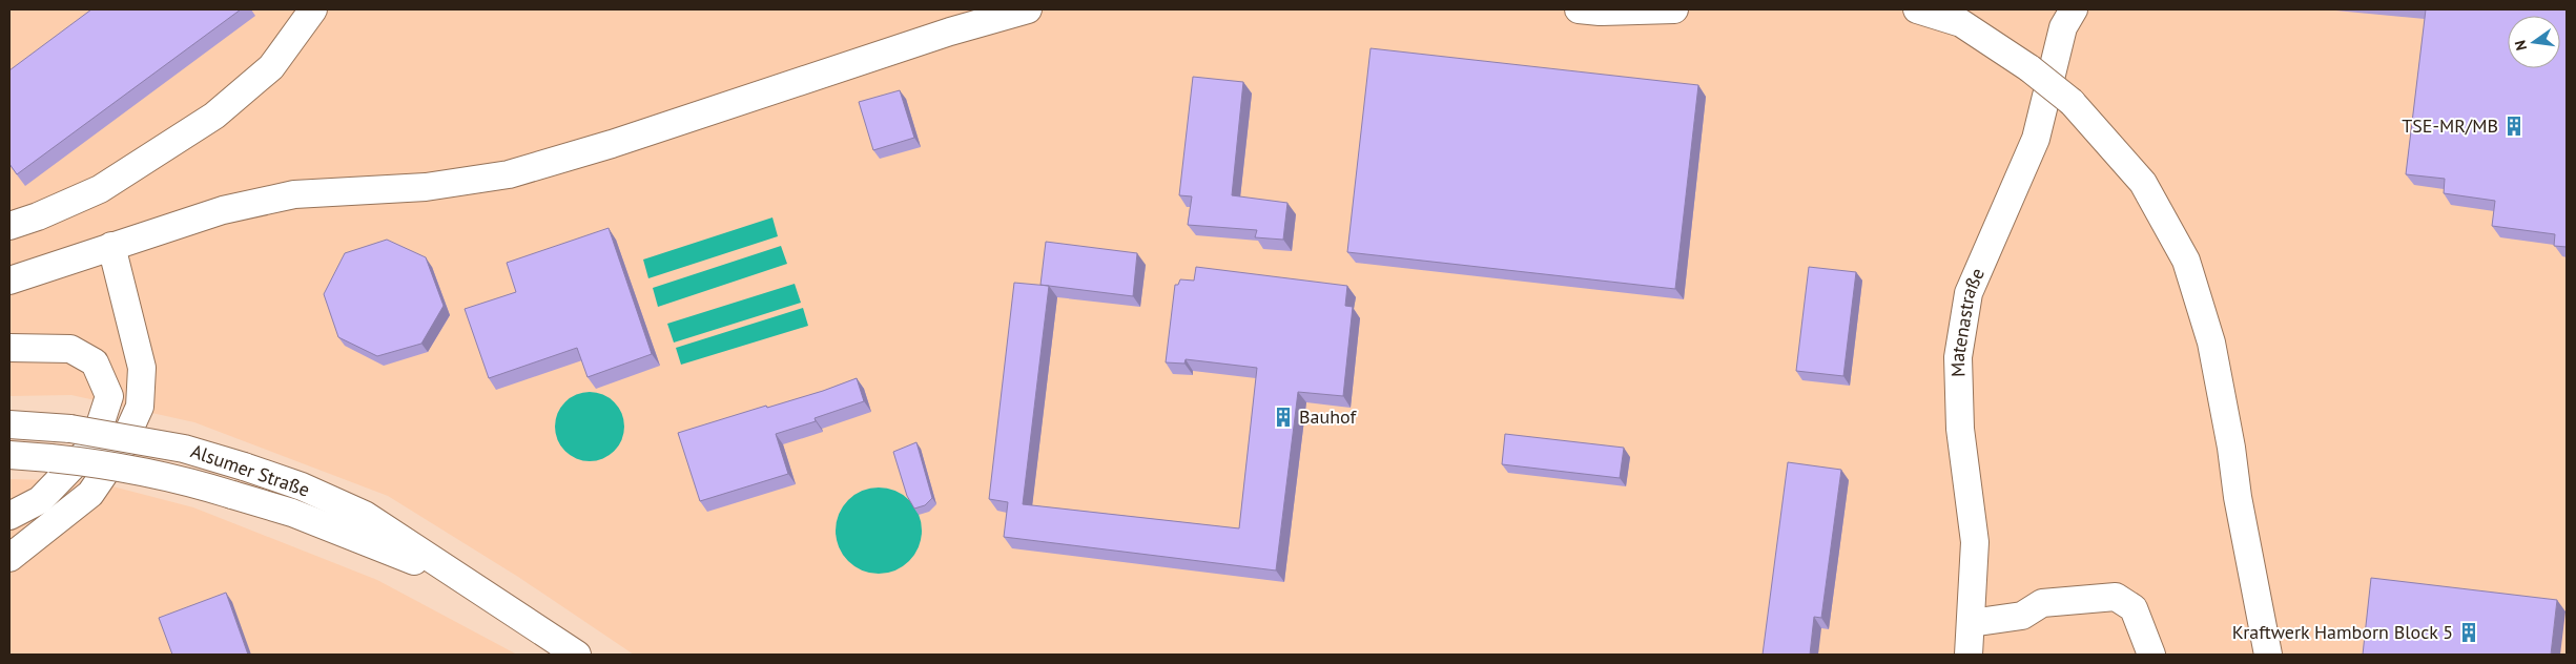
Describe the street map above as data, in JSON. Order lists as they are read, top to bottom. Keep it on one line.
{"streets":{"street":["Matenastraße","Alsumer Straße"]},"places":{"building":["TSE-MR/MB","Bauhof","Kraftwerk Hamborn Block 5"]},"north":"left"}
